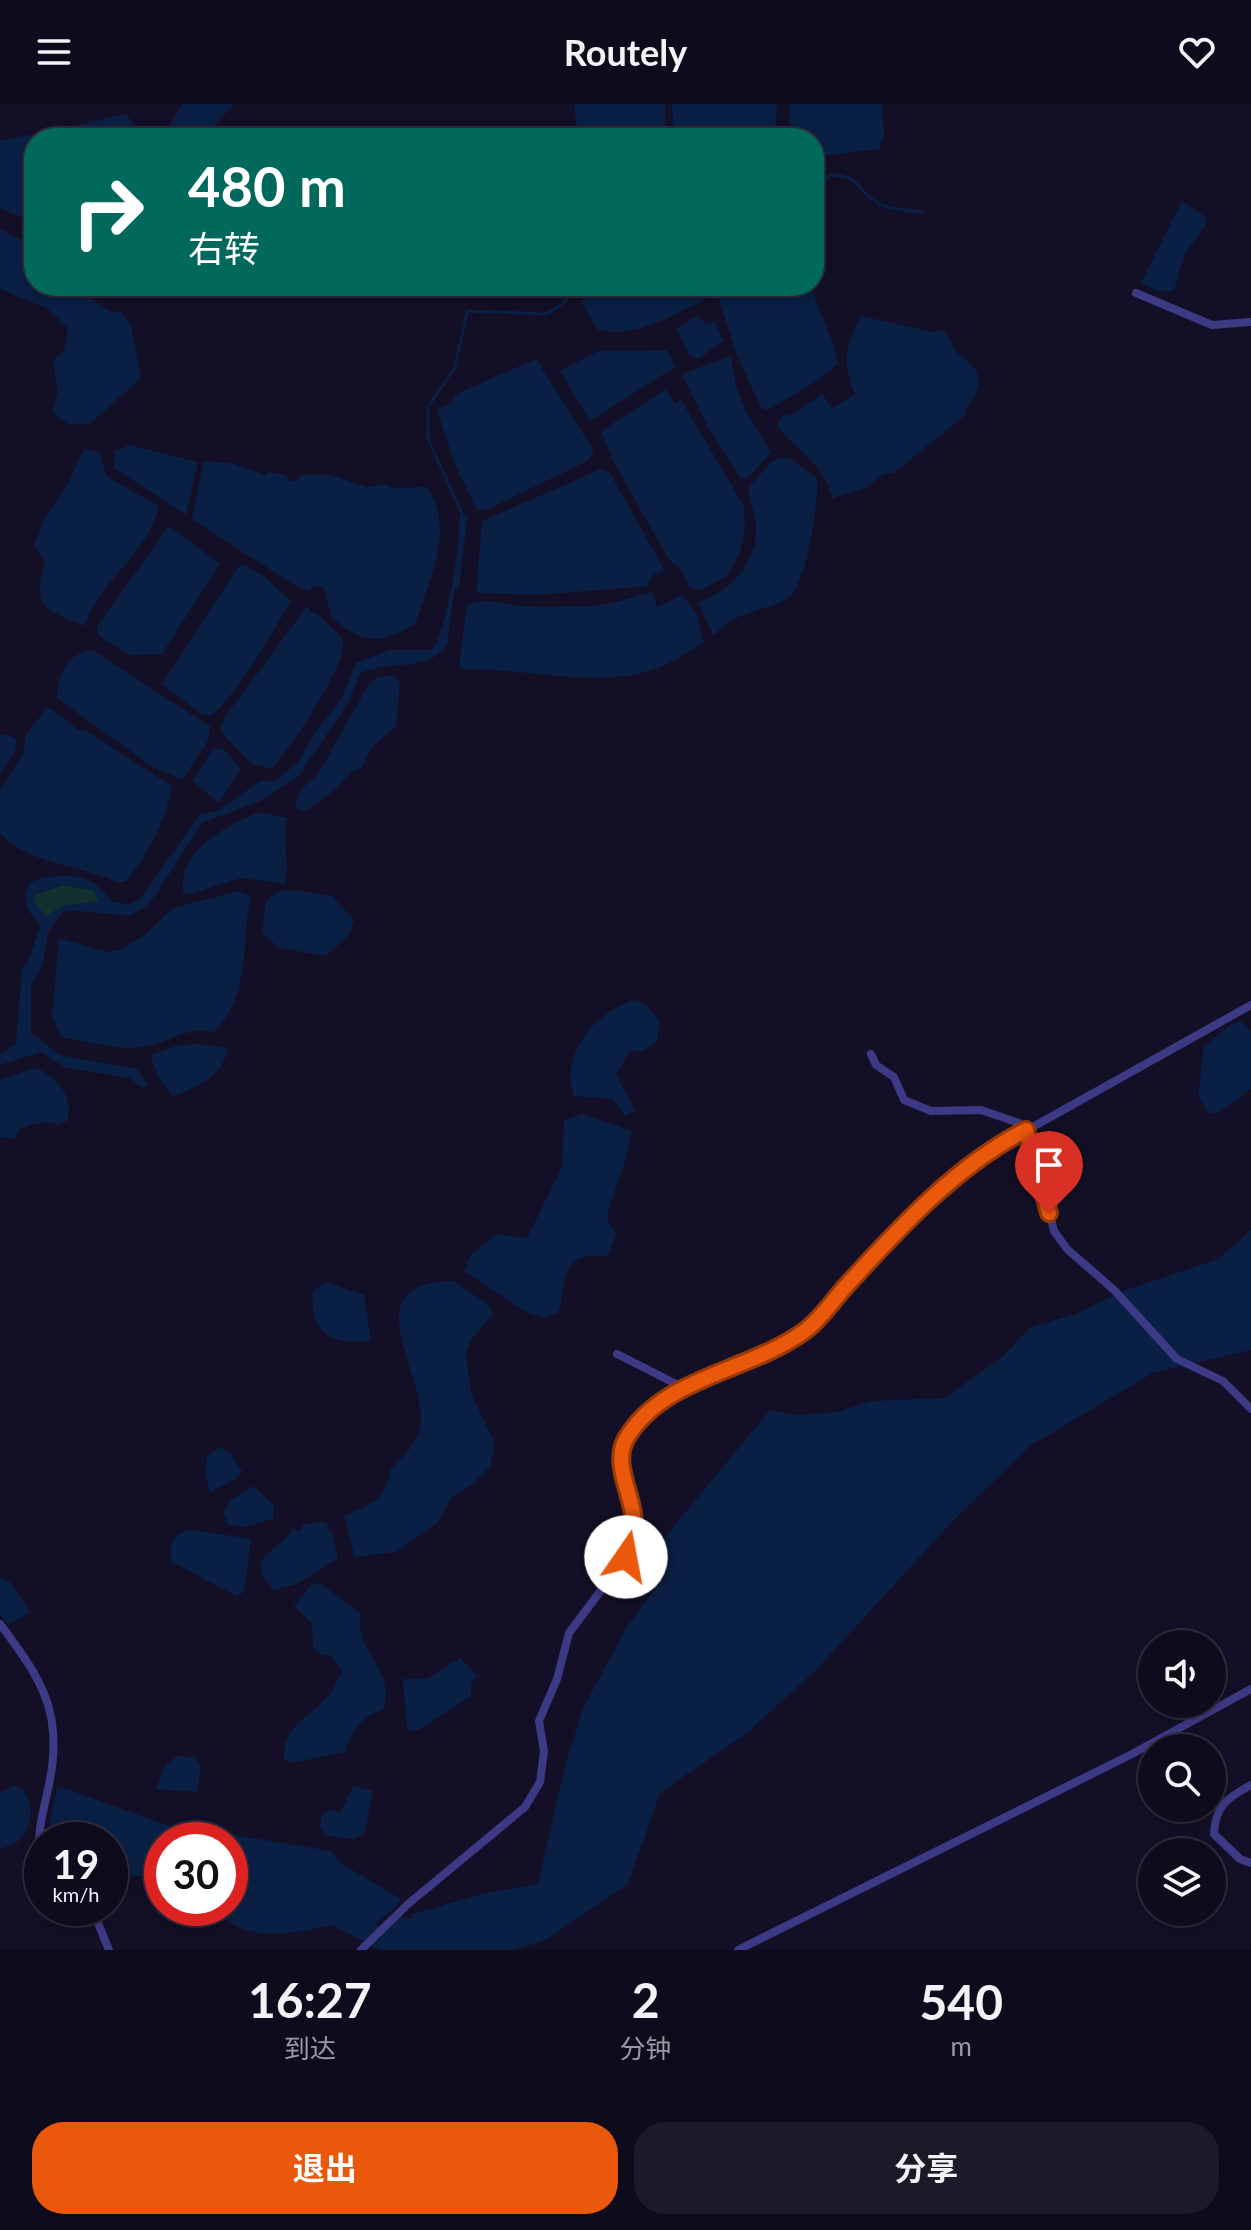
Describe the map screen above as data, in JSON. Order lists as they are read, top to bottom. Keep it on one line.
{"page":{"header":"Routely","turn":["480 m","右转"],"speed":"19 km/h","limit":"30","eta":["16:27","到达","2","分钟","540","m"],"buttons":["退出","分享"]}}
